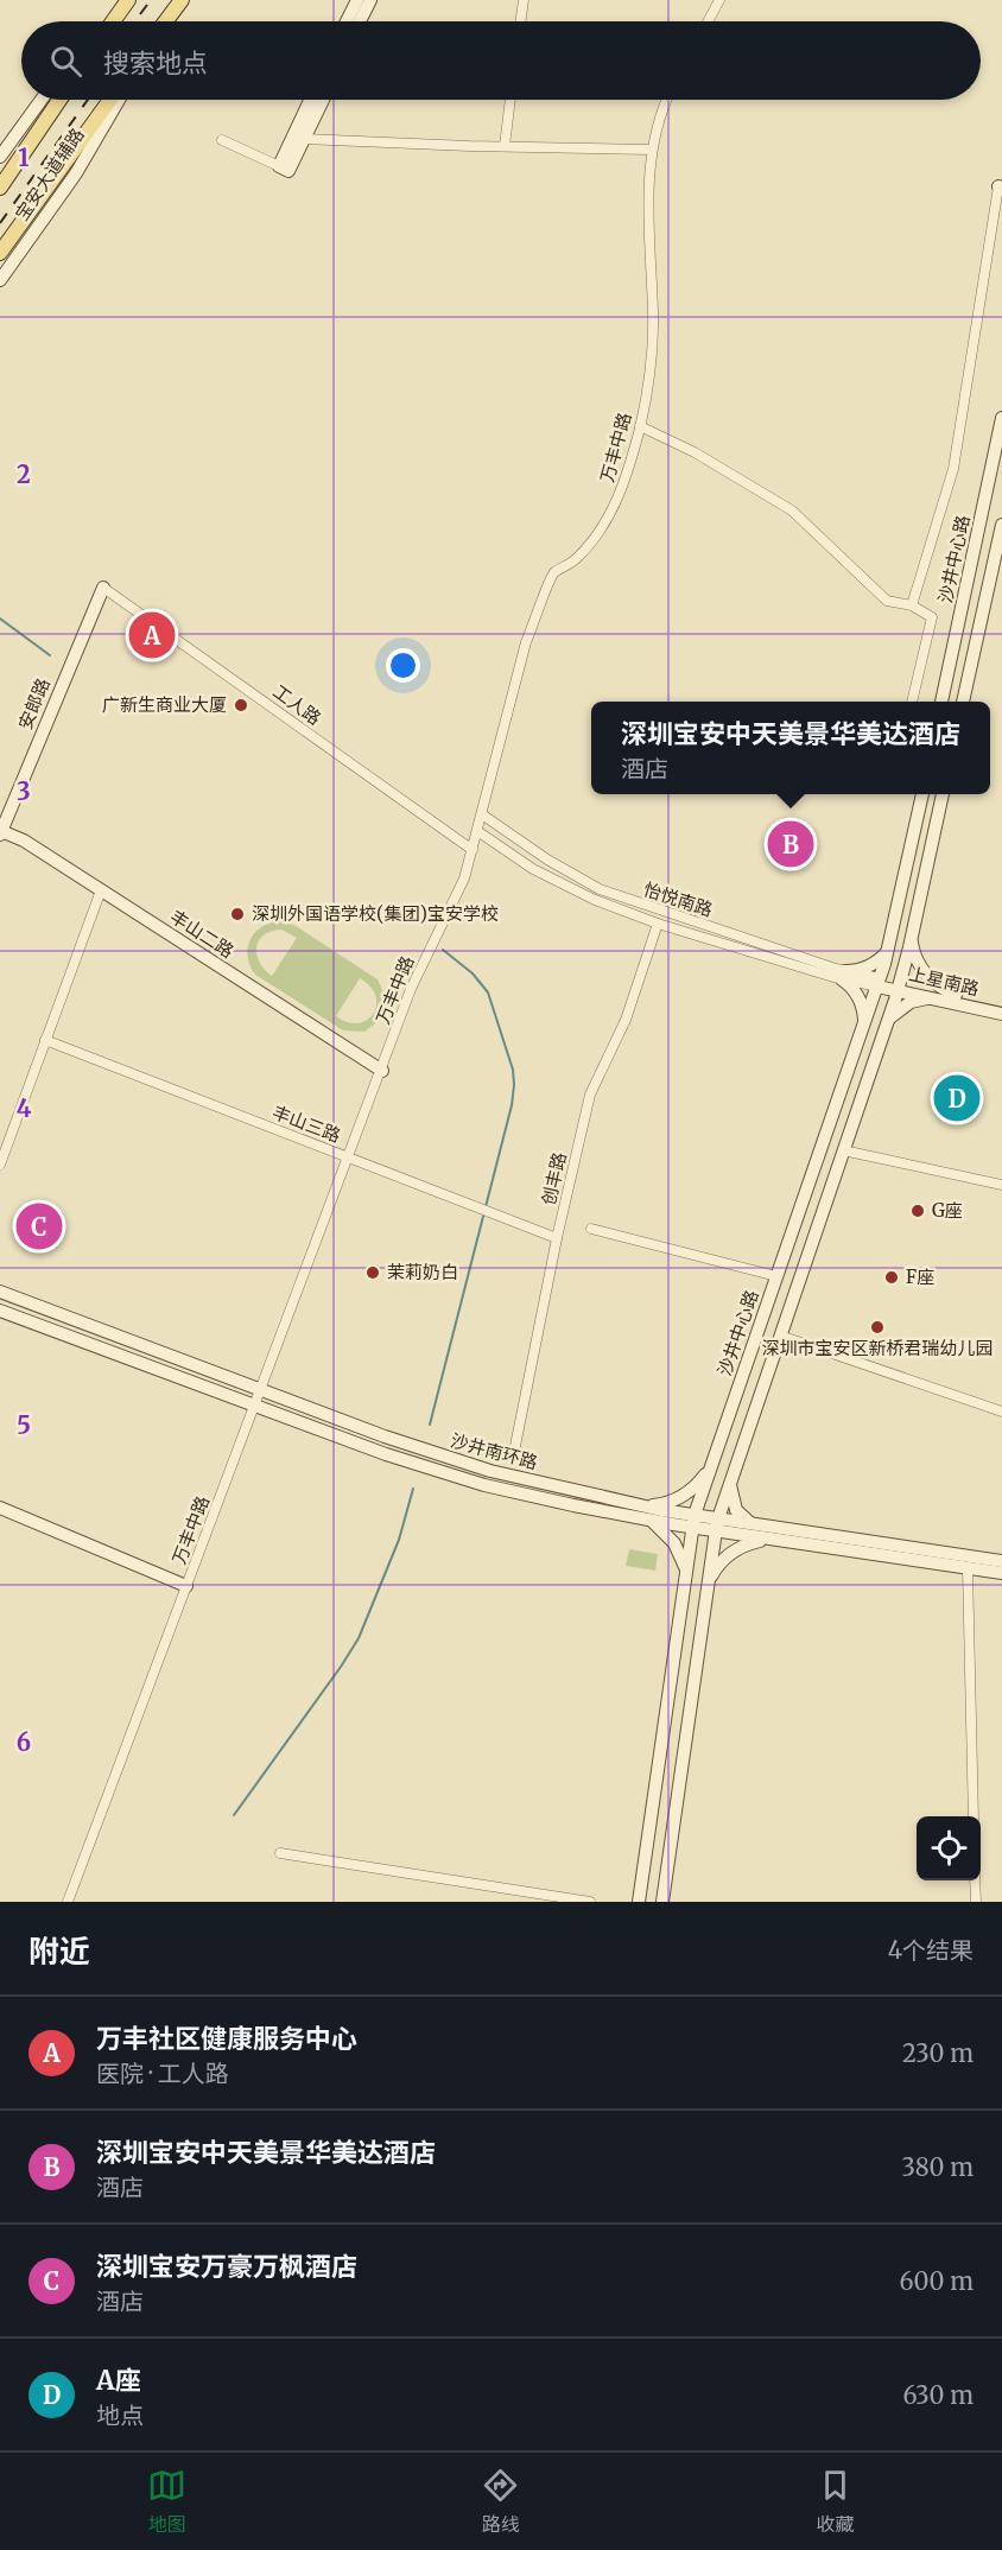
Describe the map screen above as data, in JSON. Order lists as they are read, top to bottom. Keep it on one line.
{"streets":{"street":["宝安大道辅路","万丰中路","沙井中心路","安郎路","工人路","怡悦南路","丰山二路","上星南路","丰山三路","创丰路","沙井南环路"]},"crossings":[["万丰中路","工人路"],["万丰中路","怡悦南路"],["万丰中路","丰山二路"],["万丰中路","丰山三路"],["万丰中路","沙井南环路"],["沙井中心路","怡悦南路"],["沙井中心路","上星南路"],["沙井中心路","沙井南环路"],["安郎路","工人路"],["安郎路","丰山二路"],["怡悦南路","上星南路"],["怡悦南路","创丰路"],["丰山三路","创丰路"]],"places":["广新生商业大厦","深圳外国语学校(集团)宝安学校","G座","茉莉奶白","F座","深圳市宝安区新桥君瑞幼儿园"],"page":{"search":"搜索地点","pins":["A","B","D","C"],"popup":["深圳宝安中天美景华美达酒店","酒店"],"heading":["附近","4个结果"],"list":[{"mark":"A","name":"万丰社区健康服务中心","note":"医院 · 工人路","value":"230 m"},{"mark":"B","name":"深圳宝安中天美景华美达酒店","note":"酒店","value":"380 m"},{"mark":"C","name":"深圳宝安万豪万枫酒店","note":"酒店","value":"600 m"},{"mark":"D","name":"A座","note":"地点","value":"630 m"}],"nav":["地图","路线","收藏"]},"grid":{"rows":["1","2","3","4","5","6"]}}
